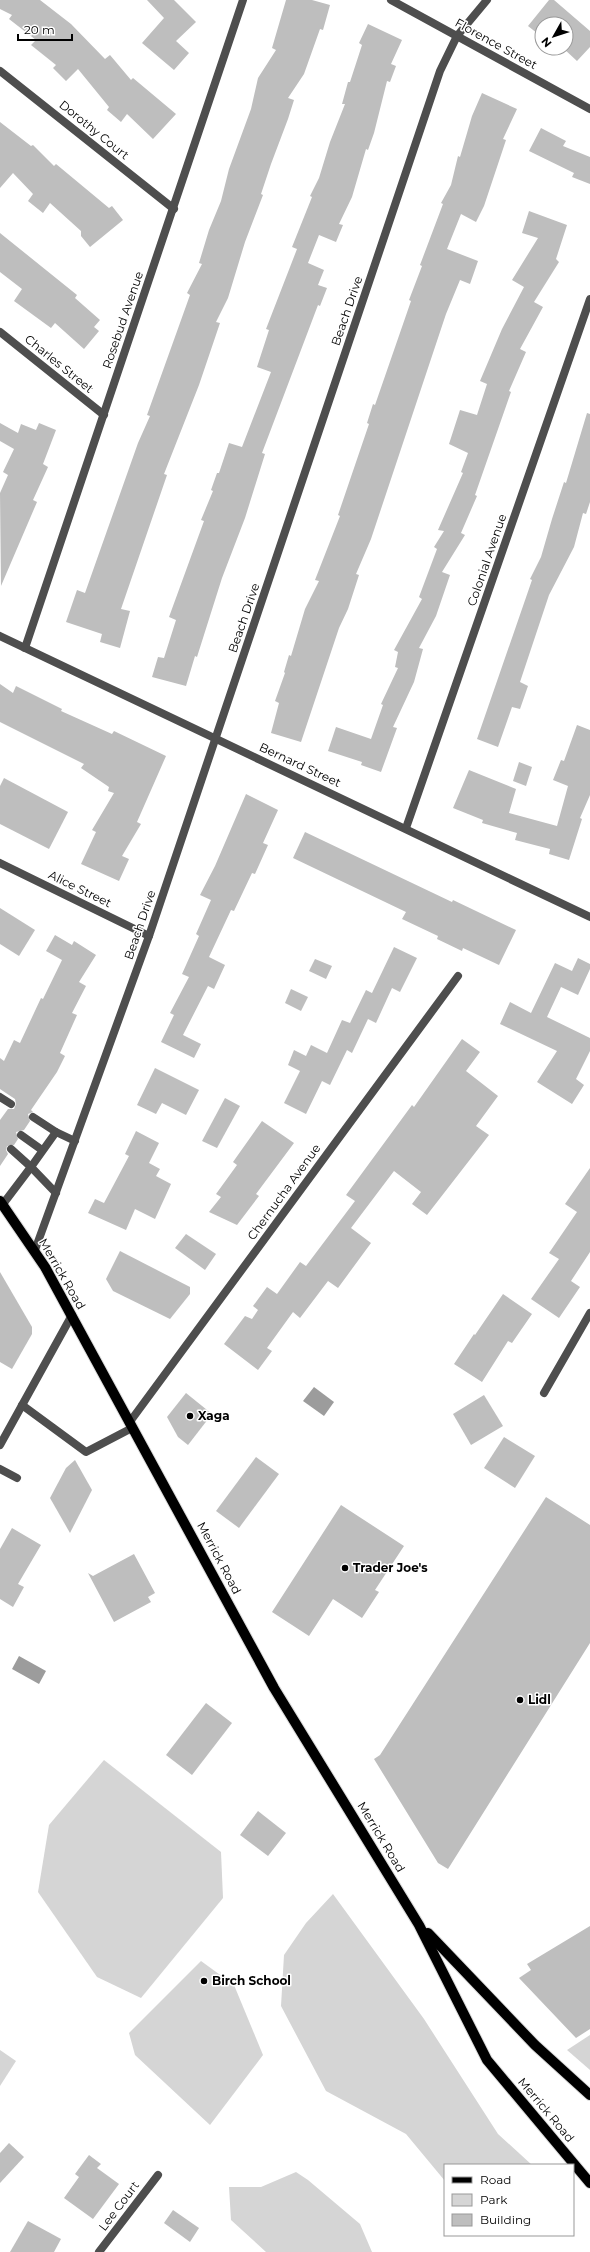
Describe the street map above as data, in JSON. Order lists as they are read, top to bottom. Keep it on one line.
{"streets":{"main road":["Merrick Road"],"street":["Florence Street","Dorothy Court","Beach Drive","Rosebud Avenue","Charles Street","Colonial Avenue","Bernard Street","Alice Street","Chernucha Avenue","Lee Court"]},"crossings":[["Florence Street","Beach Drive"],["Dorothy Court","Rosebud Avenue"],["Beach Drive","Bernard Street"],["Beach Drive","Alice Street"],["Beach Drive","Merrick Road"],["Rosebud Avenue","Charles Street"],["Rosebud Avenue","Bernard Street"],["Colonial Avenue","Bernard Street"],["Chernucha Avenue","Merrick Road"]],"places":["Xaga","Trader Joe's","Lidl","Birch School"],"legend":["Road","Park","Building"],"scale_bar":"20 m","north":"bottom left"}
